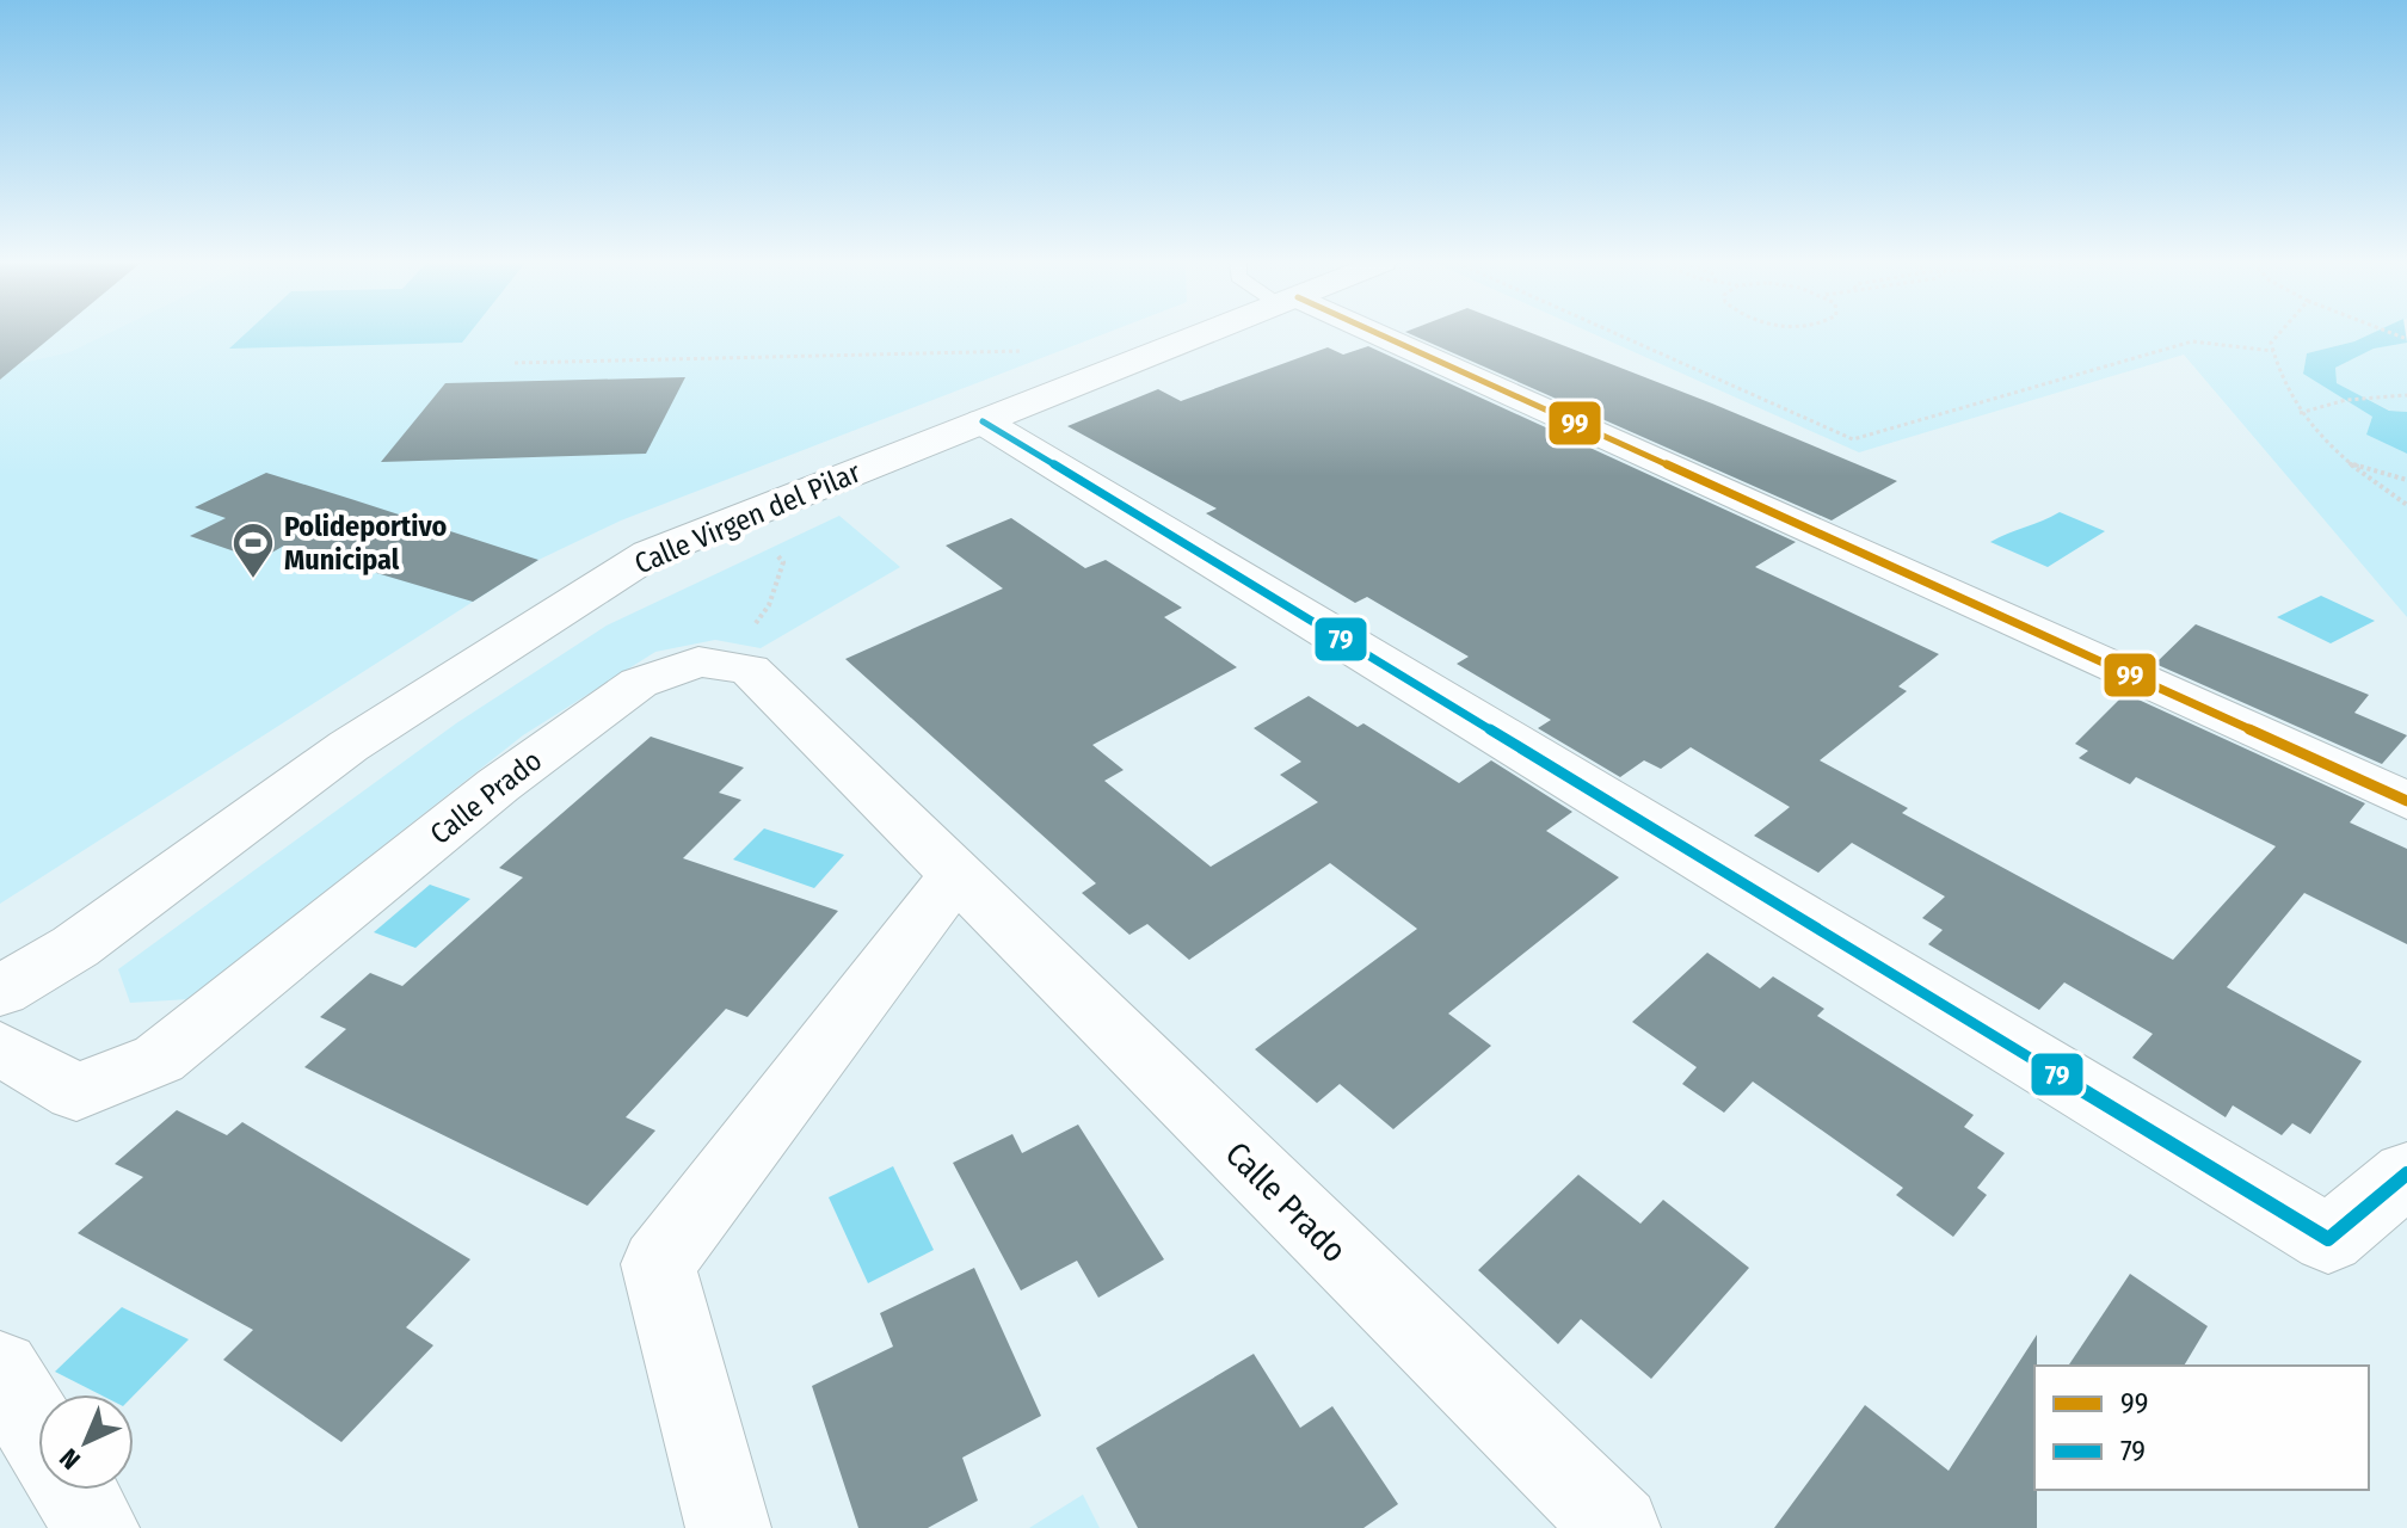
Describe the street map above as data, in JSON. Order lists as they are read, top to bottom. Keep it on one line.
{"streets":{"street":["Calle Virgen del Pilar","Calle Prado"]},"places":{"sports":["Polideportivo Municipal"]},"lines":["transit line 99","transit line 79"],"legend":["99","79"],"north":"bottom left"}
